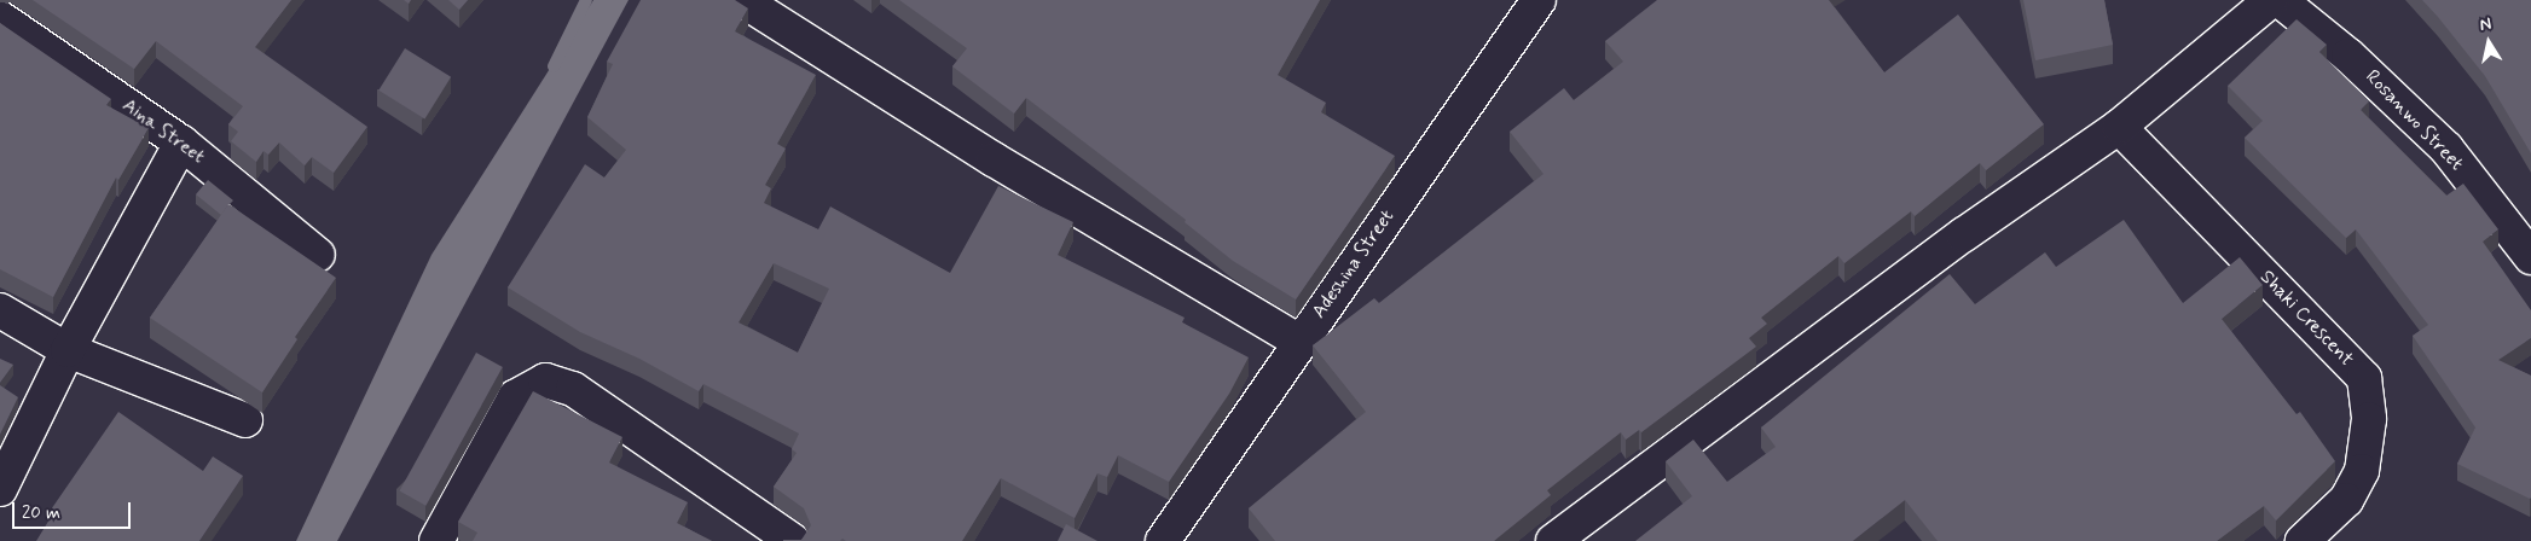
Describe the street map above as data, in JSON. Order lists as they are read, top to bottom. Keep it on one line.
{"streets":{"street":["Rosanwo Street","Aina Street","Adeshina Street","Shaki Crescent"]},"scale_bar":"20 m","north":"top"}
